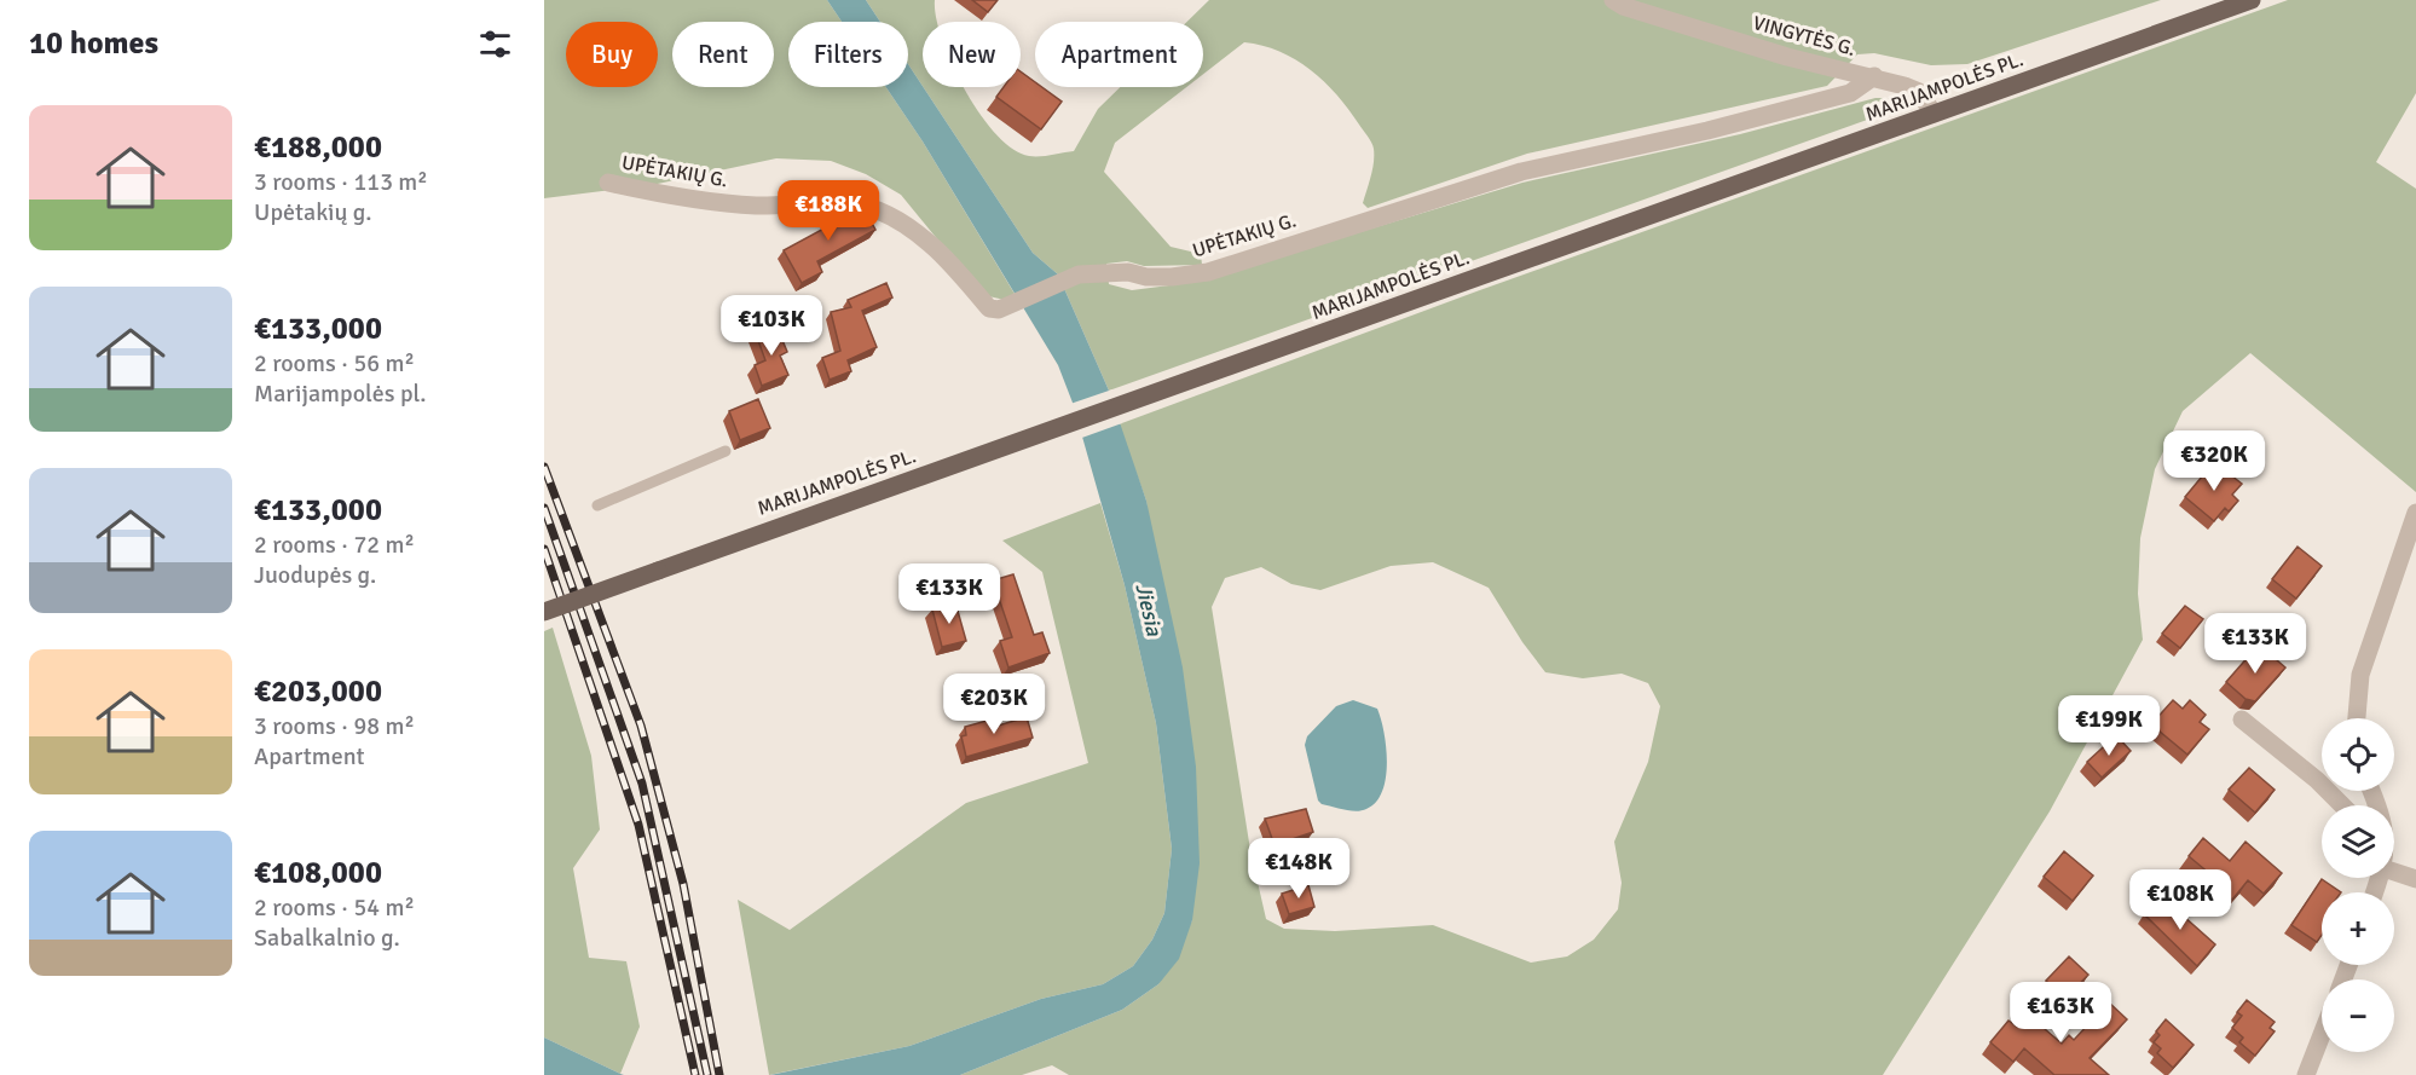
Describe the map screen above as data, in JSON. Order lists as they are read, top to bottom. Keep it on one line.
{"streets":{"main road":["MARIJAMPOLĖS PL."],"street":["VINGYTĖS G.","UPĖTAKIŲ G."]},"crossings":[["VINGYTĖS G.","MARIJAMPOLĖS PL."],["VINGYTĖS G.","UPĖTAKIŲ G."]],"water":["Jiesia"],"page":{"heading":"10 homes","chip":["Buy","Rent","Filters","New","Apartment"],"list":[{"name":"€188,000","note":"3 rooms · 113 m² · Upėtakių g."},{"name":"€133,000","note":"2 rooms · 56 m² · Marijampolės pl."},{"name":"€133,000","note":"2 rooms · 72 m² · Juodupės g."},{"name":"€203,000","note":"3 rooms · 98 m² · Apartment"},{"name":"€108,000","note":"2 rooms · 54 m² · Sabalkalnio g."}],"price":["€188K","€103K","€320K","€133K","€133K","€203K","€199K","€148K","€108K","€163K"],"map_buttons":["+","−"]}}
